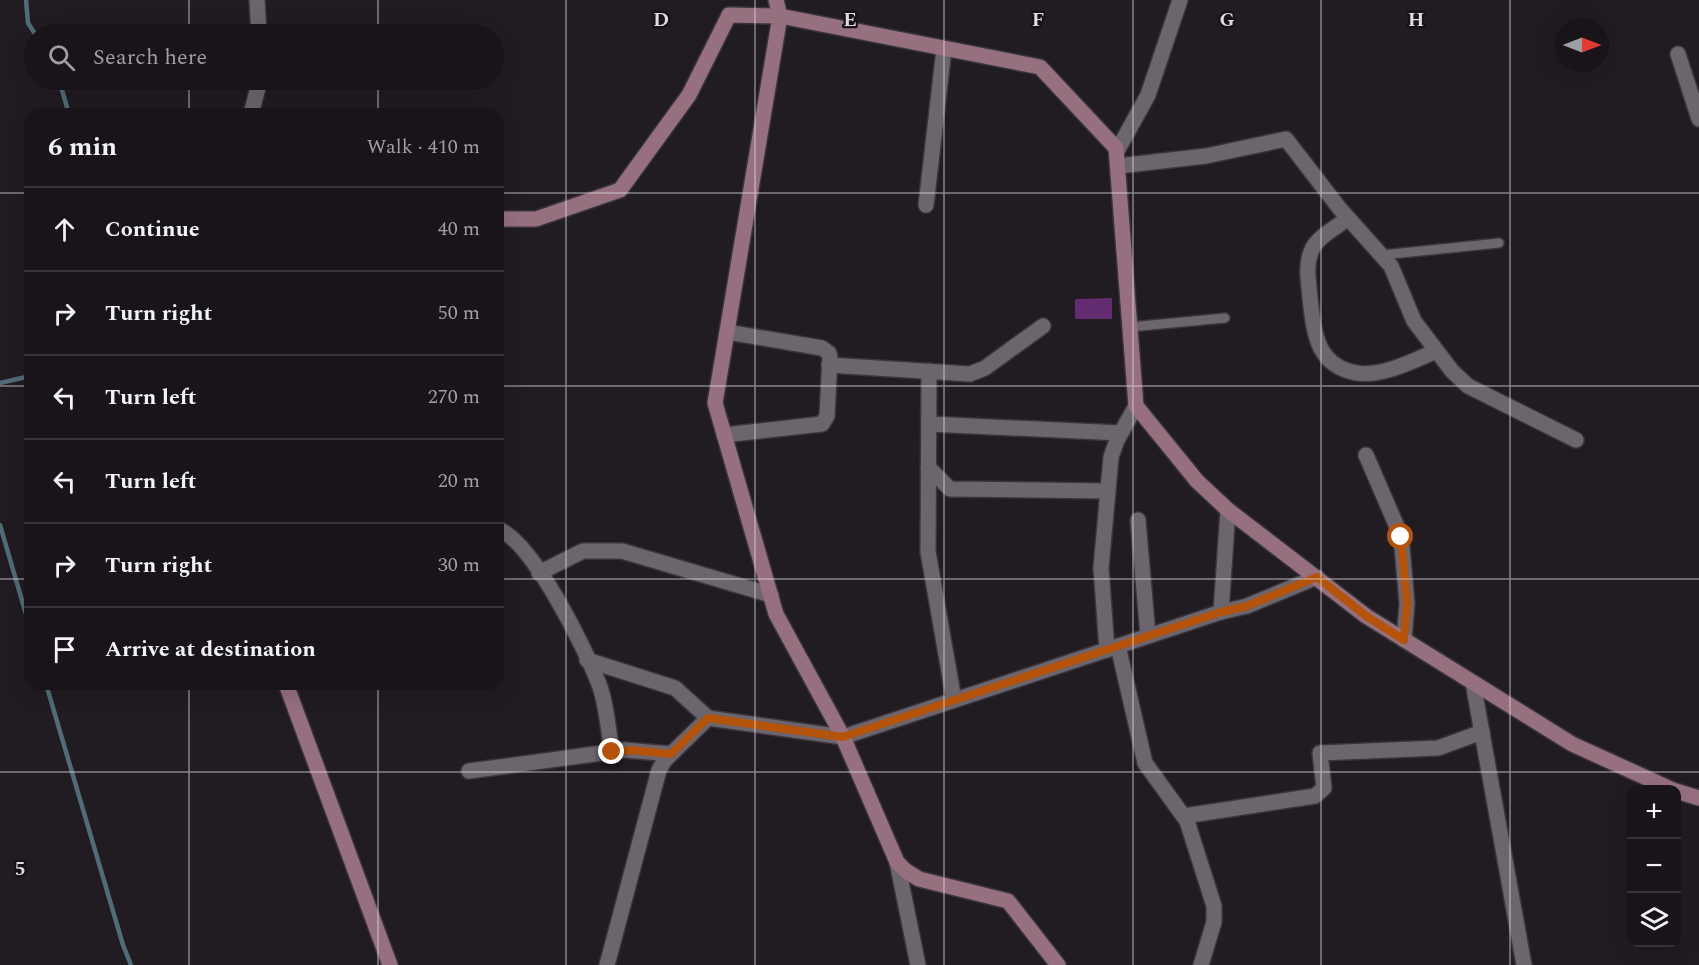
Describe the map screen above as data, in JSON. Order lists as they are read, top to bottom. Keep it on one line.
{"north":"right","page":{"search":"Search here","heading":["6 min","Walk · 410 m"],"list":[["Continue","40 m"],["Turn right","50 m"],["Turn left","270 m"],["Turn left","20 m"],["Turn right","30 m"],"Arrive at destination"],"map_buttons":["+","−"]},"grid":{"columns":["D","E","F","G","H"],"rows":["5"]}}
